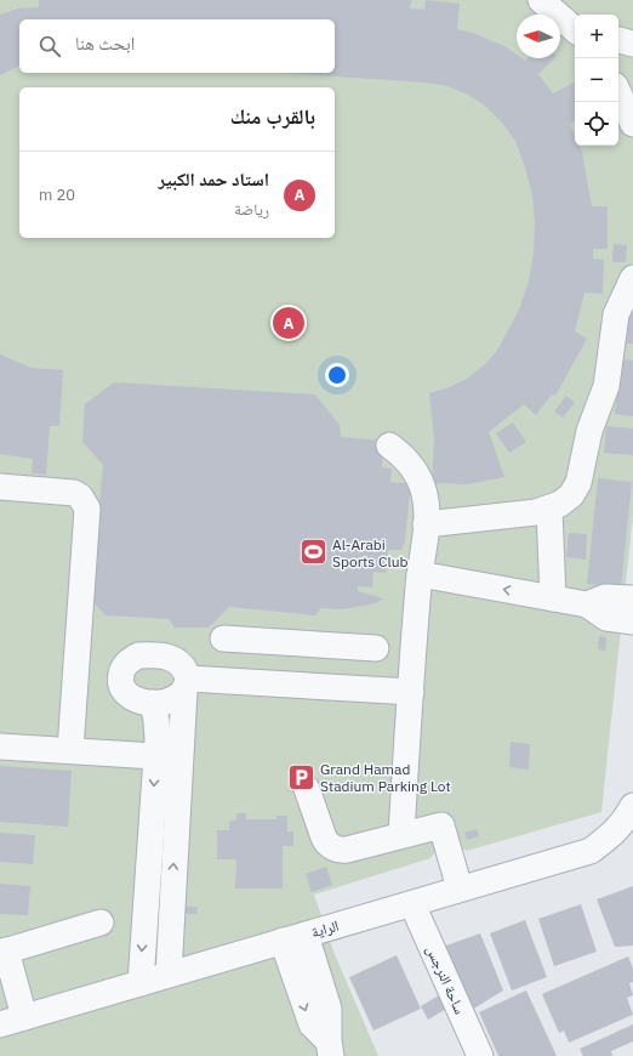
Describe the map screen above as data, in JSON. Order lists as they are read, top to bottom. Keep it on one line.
{"streets":{"street":["الراية","ساحة النرجس"]},"crossings":[["الراية","ساحة النرجس"]],"places":{"sports":["Al-Arabi Sports Club"],"parking":["Grand Hamad Stadium Parking Lot"]},"north":"left","page":{"map_buttons":["+","−"],"search":"ابحث هنا","heading":"بالقرب منك","list":[{"mark":"A","name":"استاد حمد الكبير","note":"رياضة","value":"20 m"}],"pins":"A"}}
